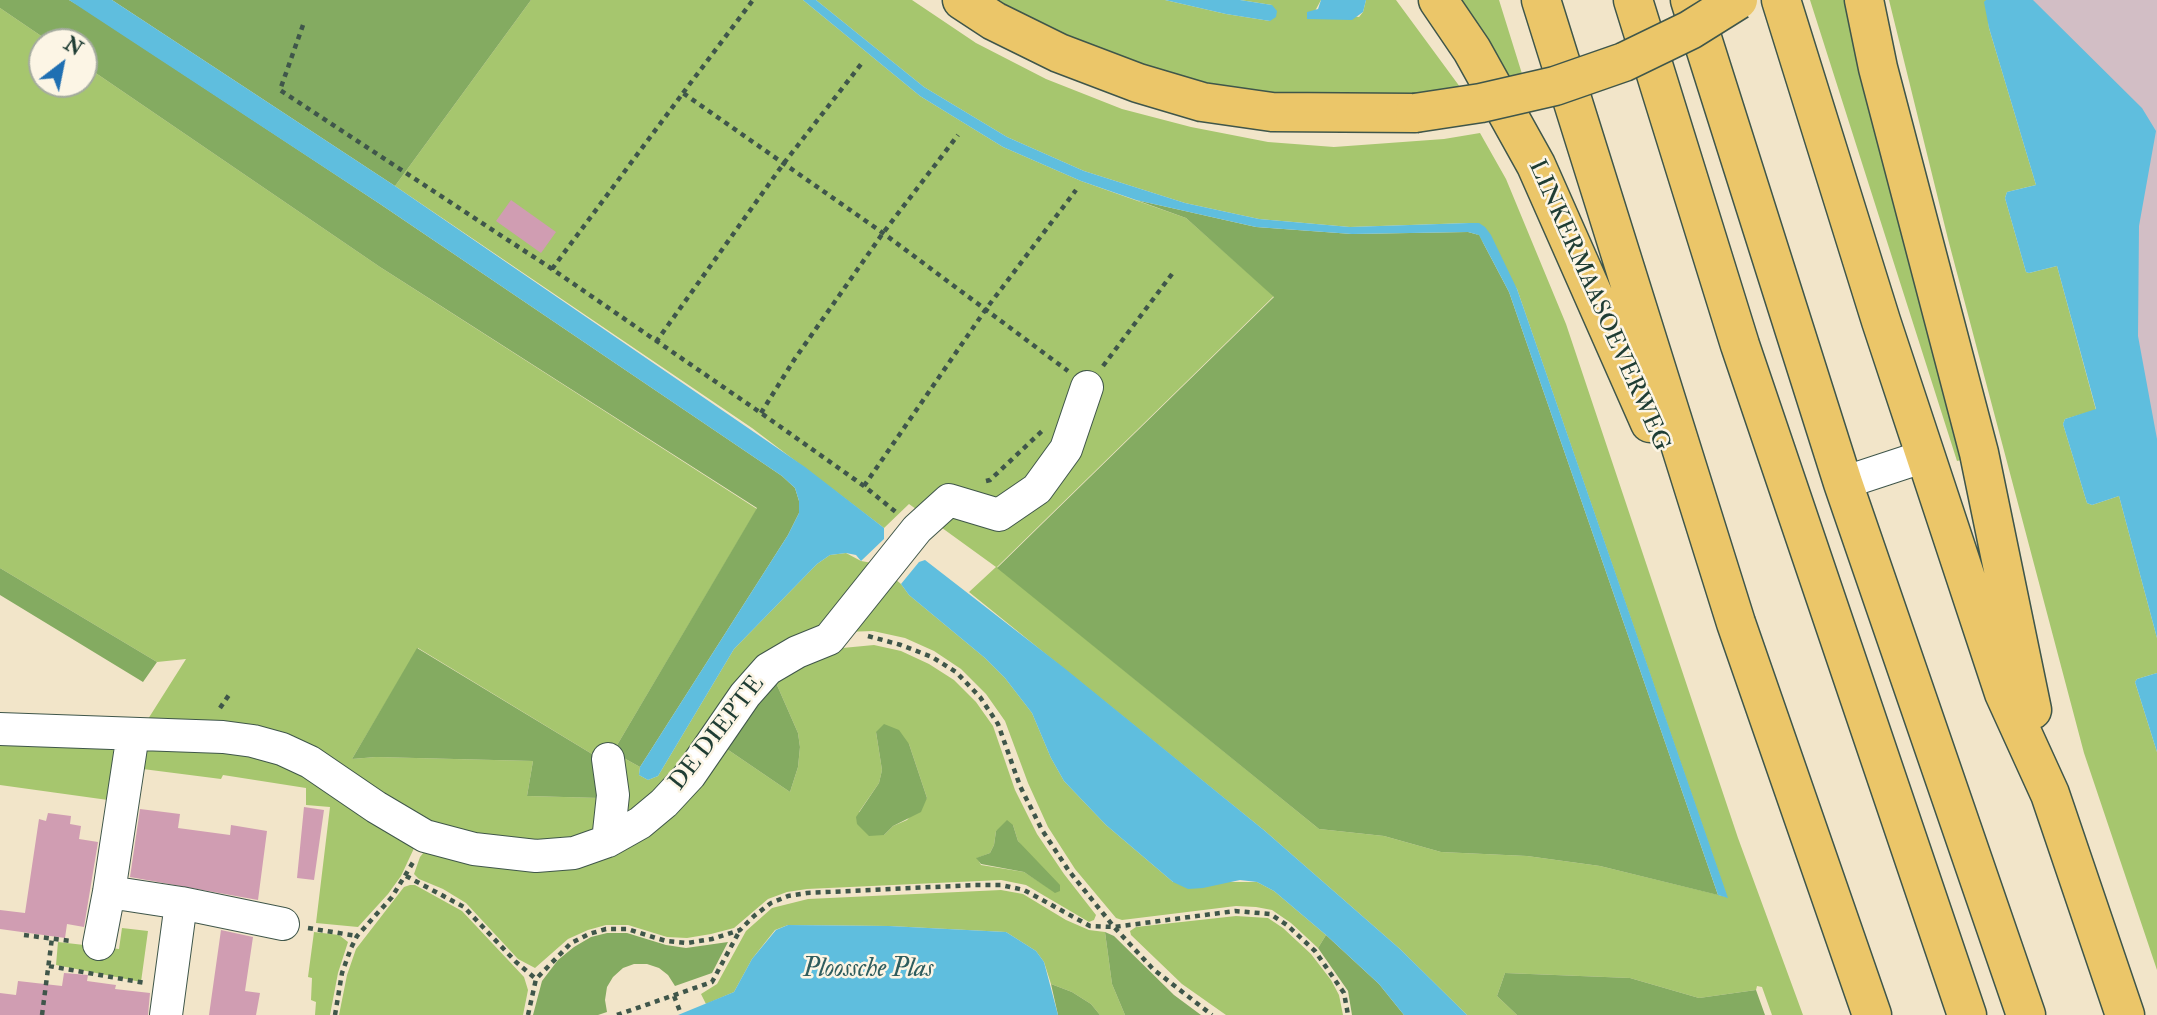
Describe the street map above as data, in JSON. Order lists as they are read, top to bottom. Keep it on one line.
{"streets":{"highway":["LINKERMAASOEVERWEG"],"street":["DE DIEPTE"]},"water":["Ploossche Plas"],"north":"top right"}
